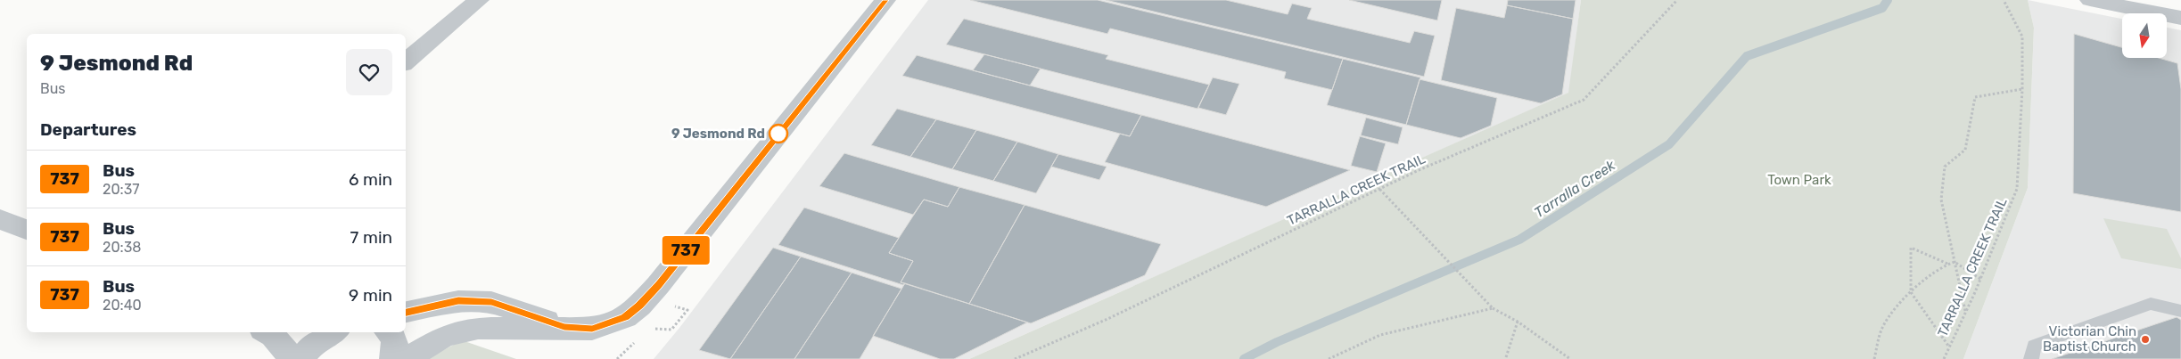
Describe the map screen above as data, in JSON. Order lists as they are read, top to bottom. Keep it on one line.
{"streets":{"path":["TARRALLA CREEK TRAIL"]},"water":["Tarralla Creek"],"parks":["Town Park"],"places":["9 Jesmond Rd","Victorian Chin Baptist Church"],"lines":["bus line 737"],"north":"bottom","page":{"on_map":"737","heading":[["9 Jesmond Rd","Bus"],"Departures"],"list":[{"mark":"737","name":"Bus","note":"20:37","value":"6 min"},{"mark":"737","name":"Bus","note":"20:38","value":"7 min"},{"mark":"737","name":"Bus","note":"20:40","value":"9 min"}]}}
